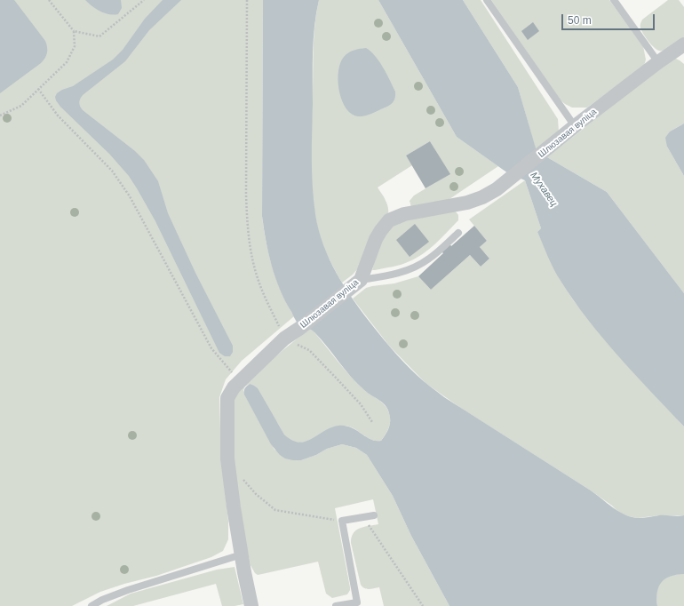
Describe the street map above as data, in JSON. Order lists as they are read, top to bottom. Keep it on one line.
{"streets":{"street":["Шлюзавая вуліца"]},"water":["Мухавец"],"scale_bar":"50 m"}
